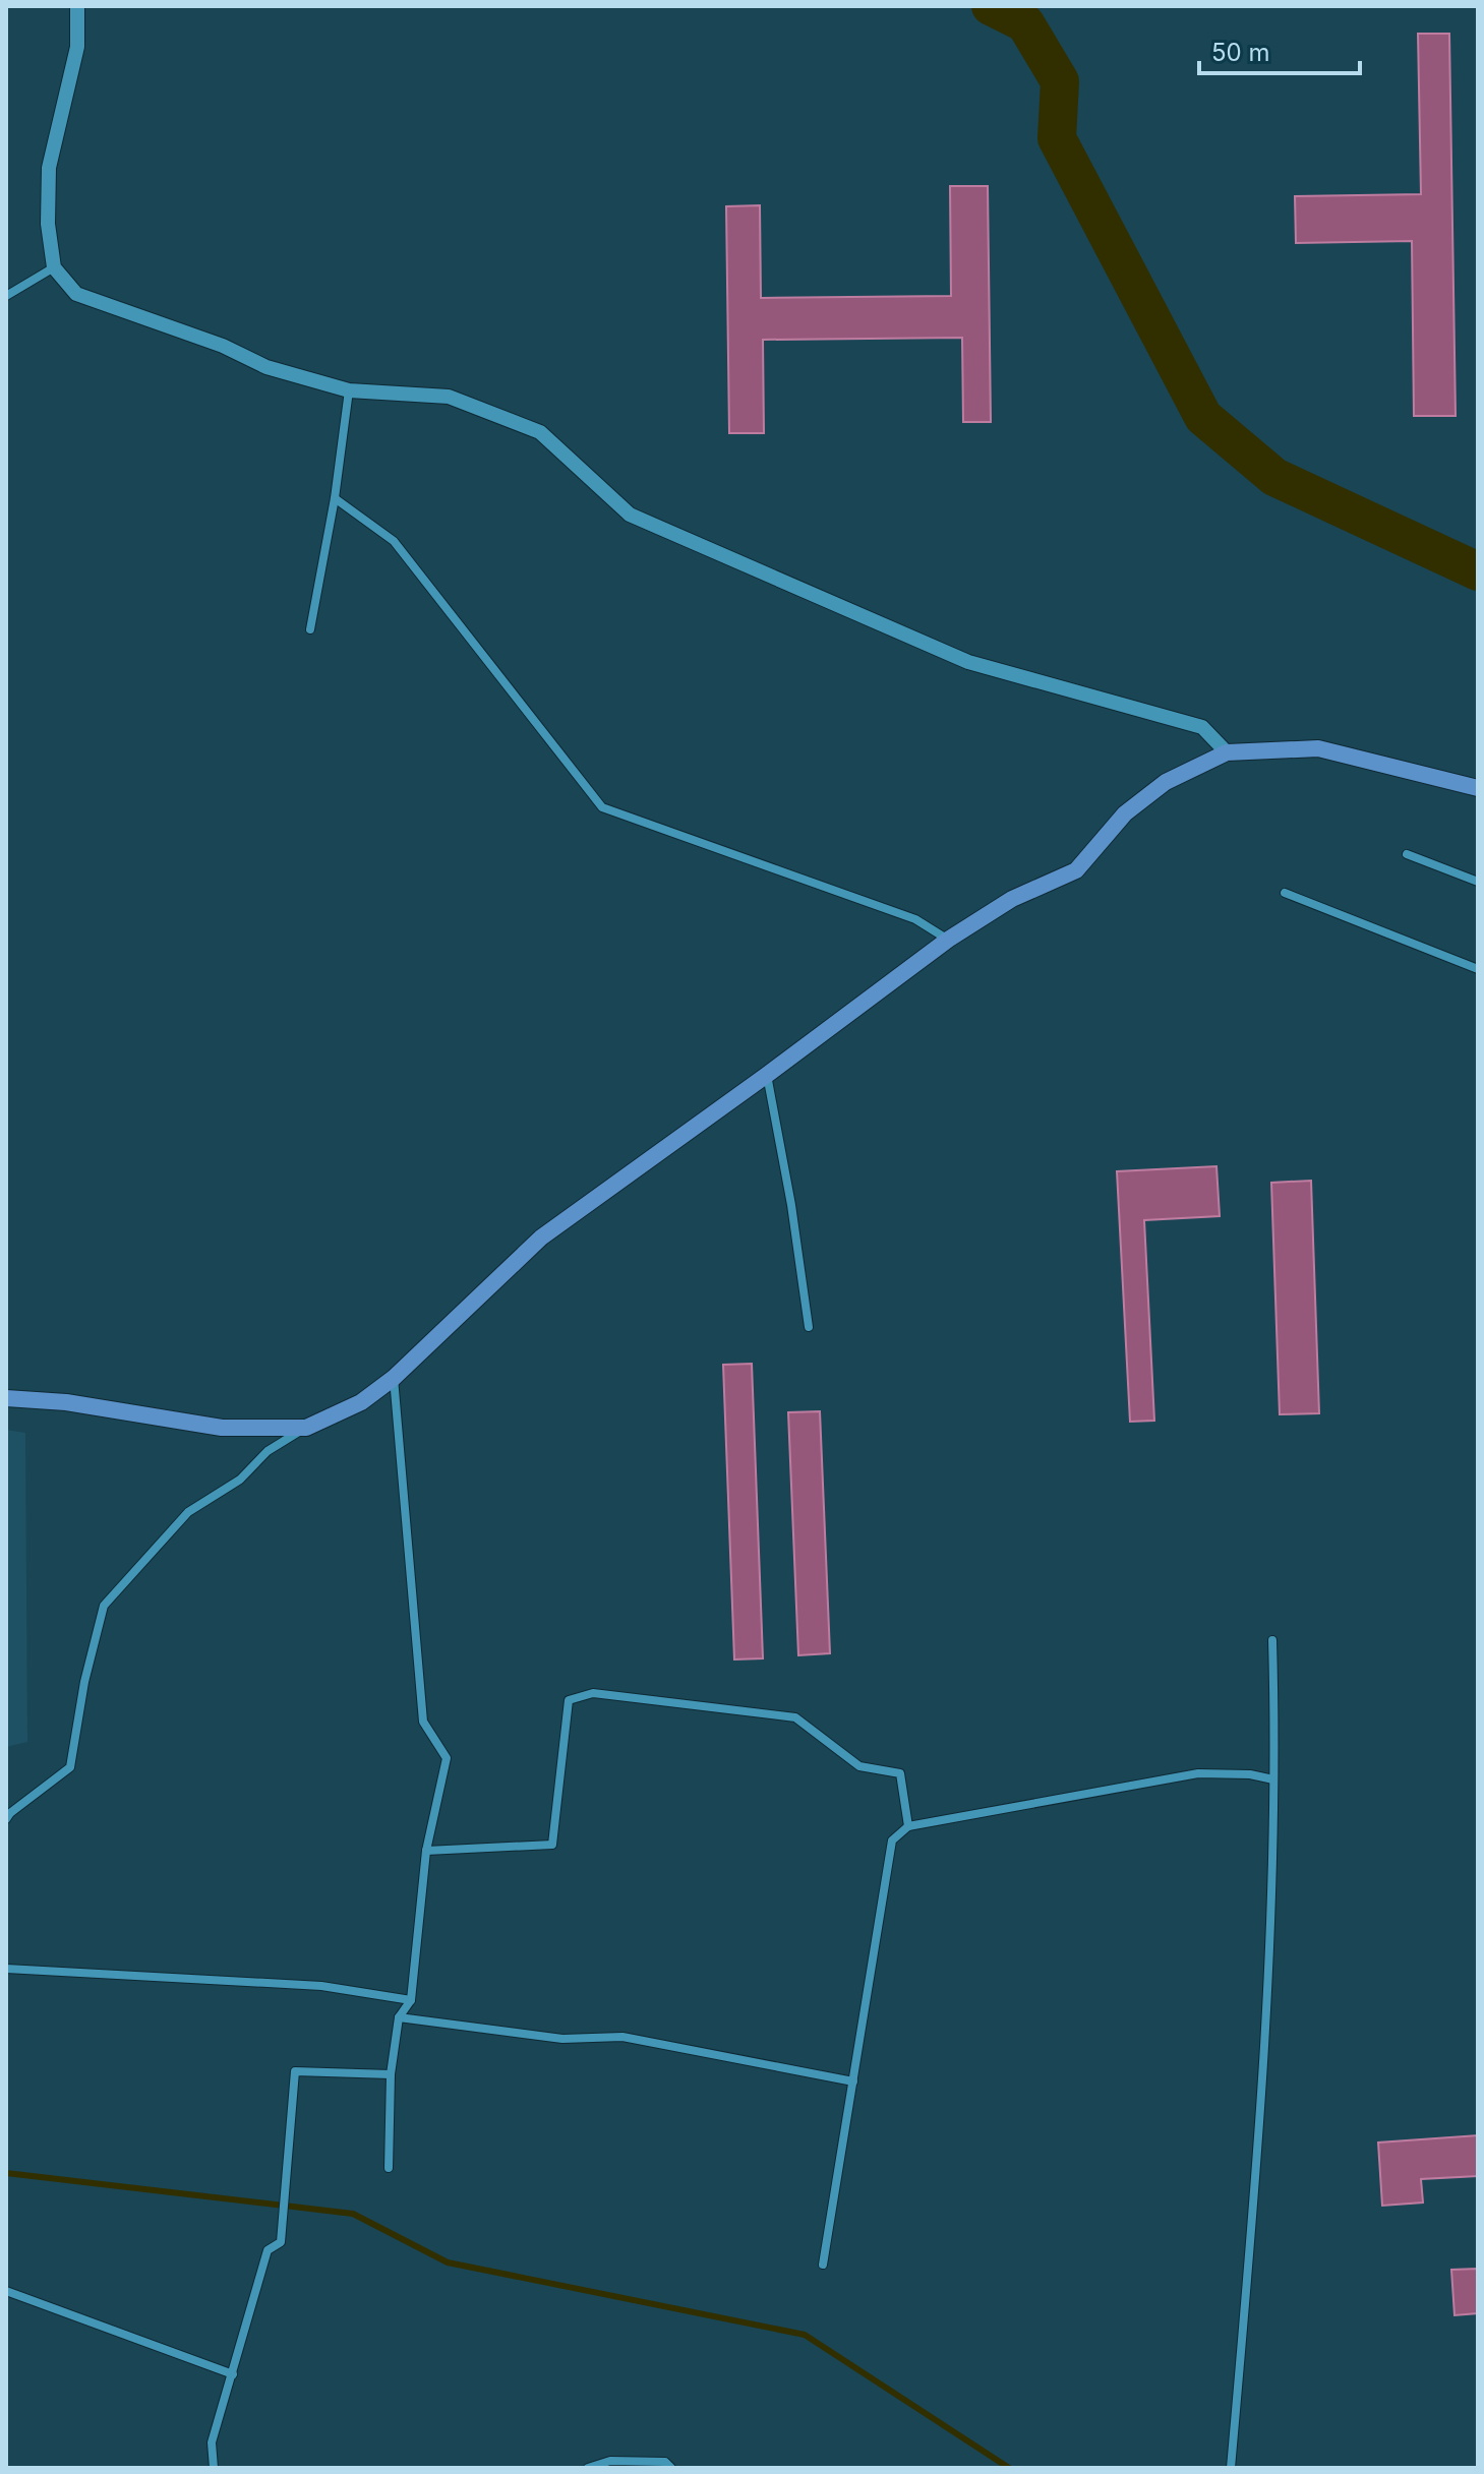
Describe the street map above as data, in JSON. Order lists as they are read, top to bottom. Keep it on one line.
{"scale_bar":"50 m"}
